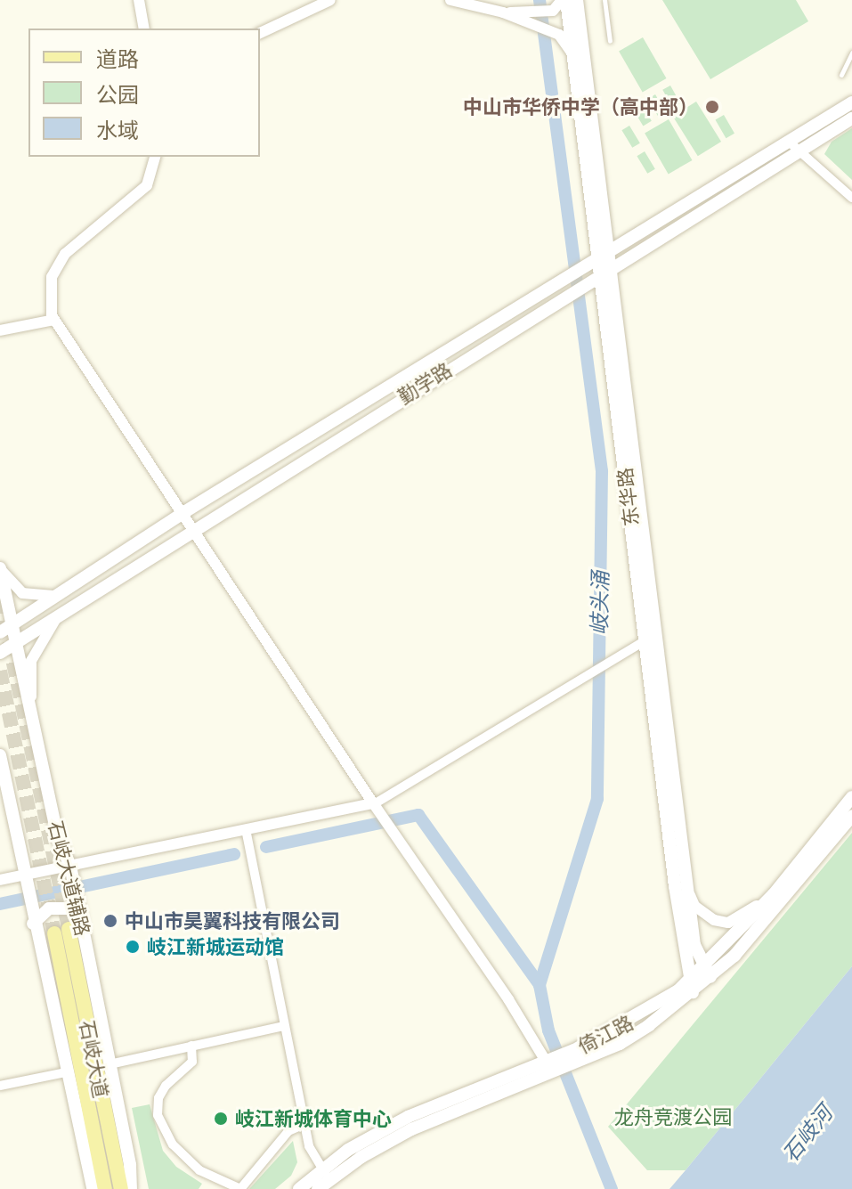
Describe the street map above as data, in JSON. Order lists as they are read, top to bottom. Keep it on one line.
{"streets":{"main road":["勤学路","东华路","石岐大道辅路","倚江路","石岐大道"]},"crossings":[["勤学路","东华路"],["勤学路","石岐大道辅路"],["东华路","倚江路"]],"water":["岐头涌","石岐河"],"parks":["龙舟竞渡公园"],"places":["中山市华侨中学（高中部）","中山市昊翼科技有限公司","岐江新城运动馆","岐江新城体育中心"],"legend":["道路","公园","水域"]}
